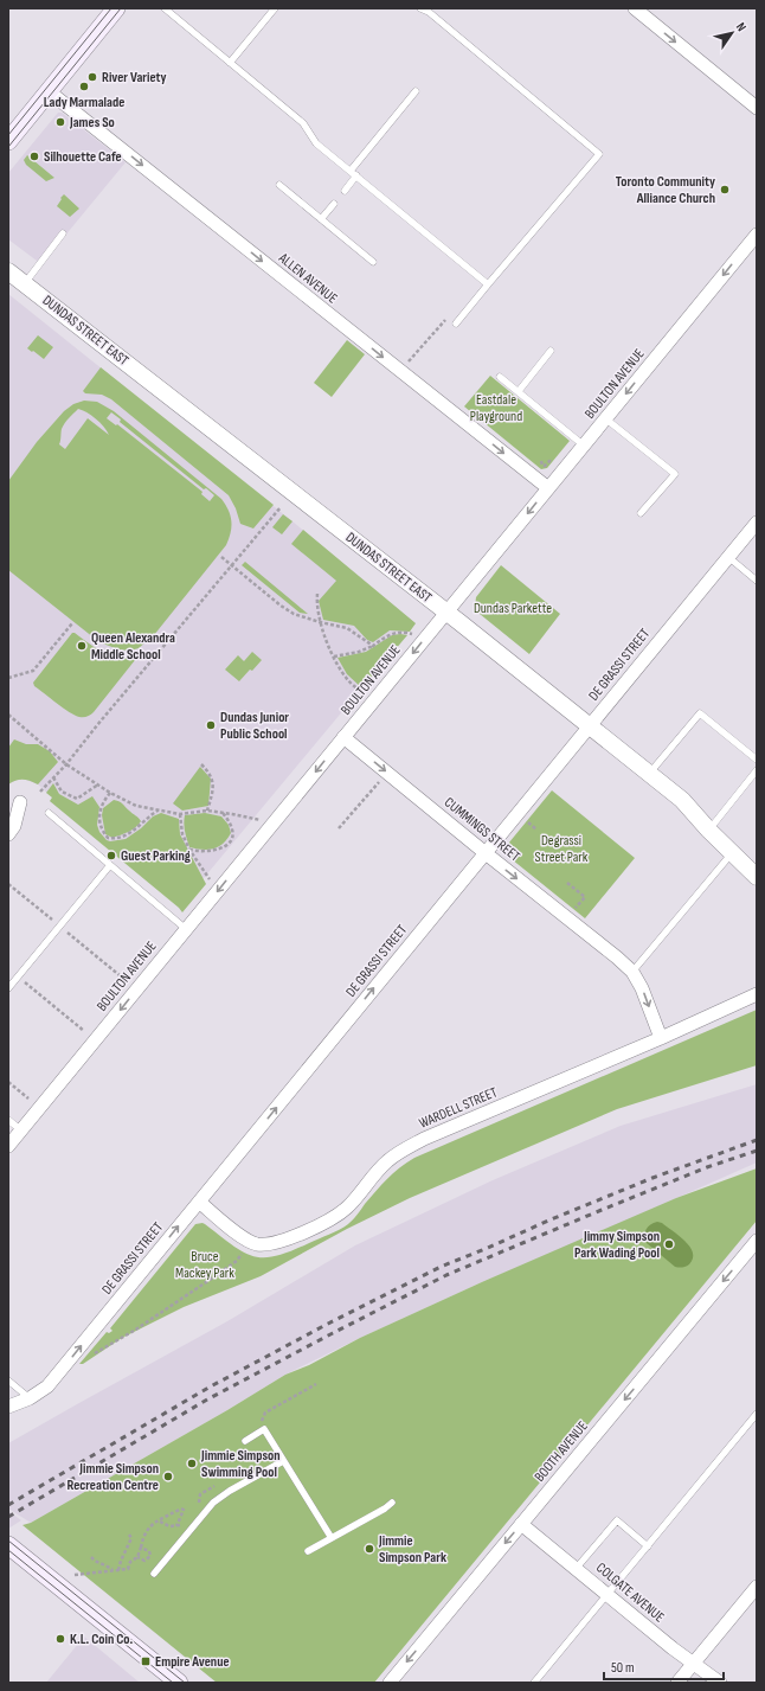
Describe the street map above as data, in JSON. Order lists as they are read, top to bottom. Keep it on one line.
{"streets":{"street":["ALLEN AVENUE","DUNDAS STREET EAST","BOULTON AVENUE","DE GRASSI STREET","CUMMINGS STREET","WARDELL STREET","BOOTH AVENUE","COLGATE AVENUE"]},"crossings":[["ALLEN AVENUE","BOULTON AVENUE"],["DUNDAS STREET EAST","BOULTON AVENUE"],["DUNDAS STREET EAST","DE GRASSI STREET"],["BOULTON AVENUE","CUMMINGS STREET"],["DE GRASSI STREET","CUMMINGS STREET"],["DE GRASSI STREET","WARDELL STREET"],["CUMMINGS STREET","WARDELL STREET"],["BOOTH AVENUE","COLGATE AVENUE"]],"one_way":["ALLEN AVENUE","BOULTON AVENUE","DE GRASSI STREET","CUMMINGS STREET","BOOTH AVENUE"],"parks":["Eastdale Playground","Dundas Parkette","Degrassi Street Park","Bruce Mackey Park"],"places":{"other":["River Variety","Lady Marmalade","James So","Silhouette Cafe","Toronto Community Alliance Church","Queen Alexandra Middle School","Dundas Junior Public School","Guest Parking","Jimmy Simpson Park Wading Pool","Jimmie Simpson Swimming Pool","Jimmie Simpson Recreation Centre","Jimmie Simpson Park","K.L. Coin Co."],"transit":["Empire Avenue"]},"scale_bar":"50 m","north":"top right"}
